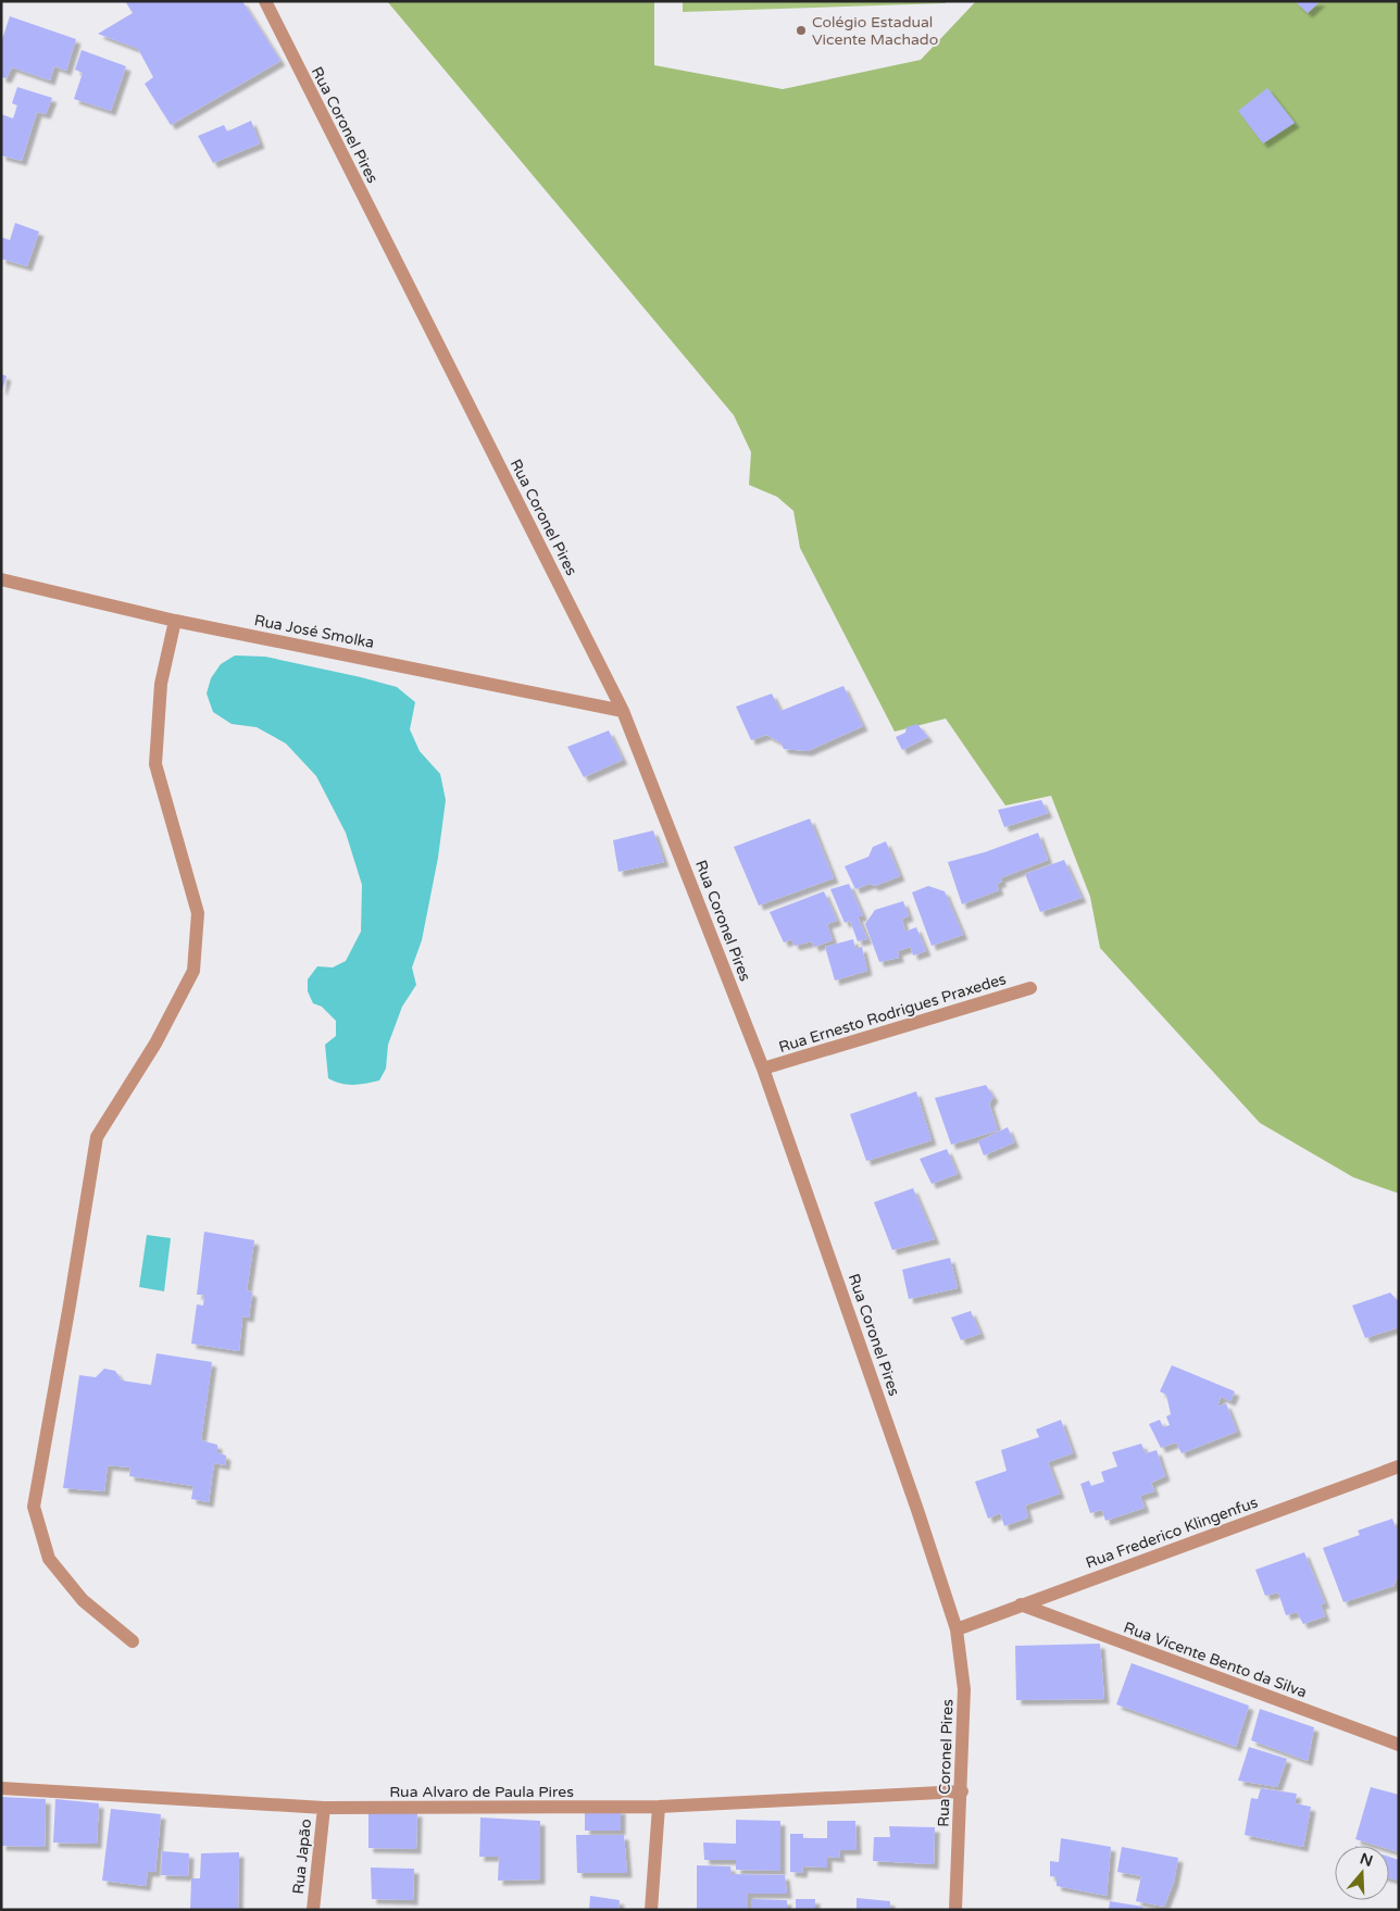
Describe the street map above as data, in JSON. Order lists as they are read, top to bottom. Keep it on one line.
{"streets":{"street":["Rua Coronel Pires","Rua José Smolka","Rua Ernesto Rodrigues Praxedes","Rua Frederico Klingenfus","Rua Vicente Bento da Silva","Rua Alvaro de Paula Pires","Rua Japão"]},"crossings":[["Rua Coronel Pires","Rua José Smolka"],["Rua Coronel Pires","Rua Ernesto Rodrigues Praxedes"],["Rua Coronel Pires","Rua Frederico Klingenfus"],["Rua Coronel Pires","Rua Alvaro de Paula Pires"],["Rua Frederico Klingenfus","Rua Vicente Bento da Silva"],["Rua Alvaro de Paula Pires","Rua Japão"]],"places":["Colégio Estadual Vicente Machado"],"north":"top"}
